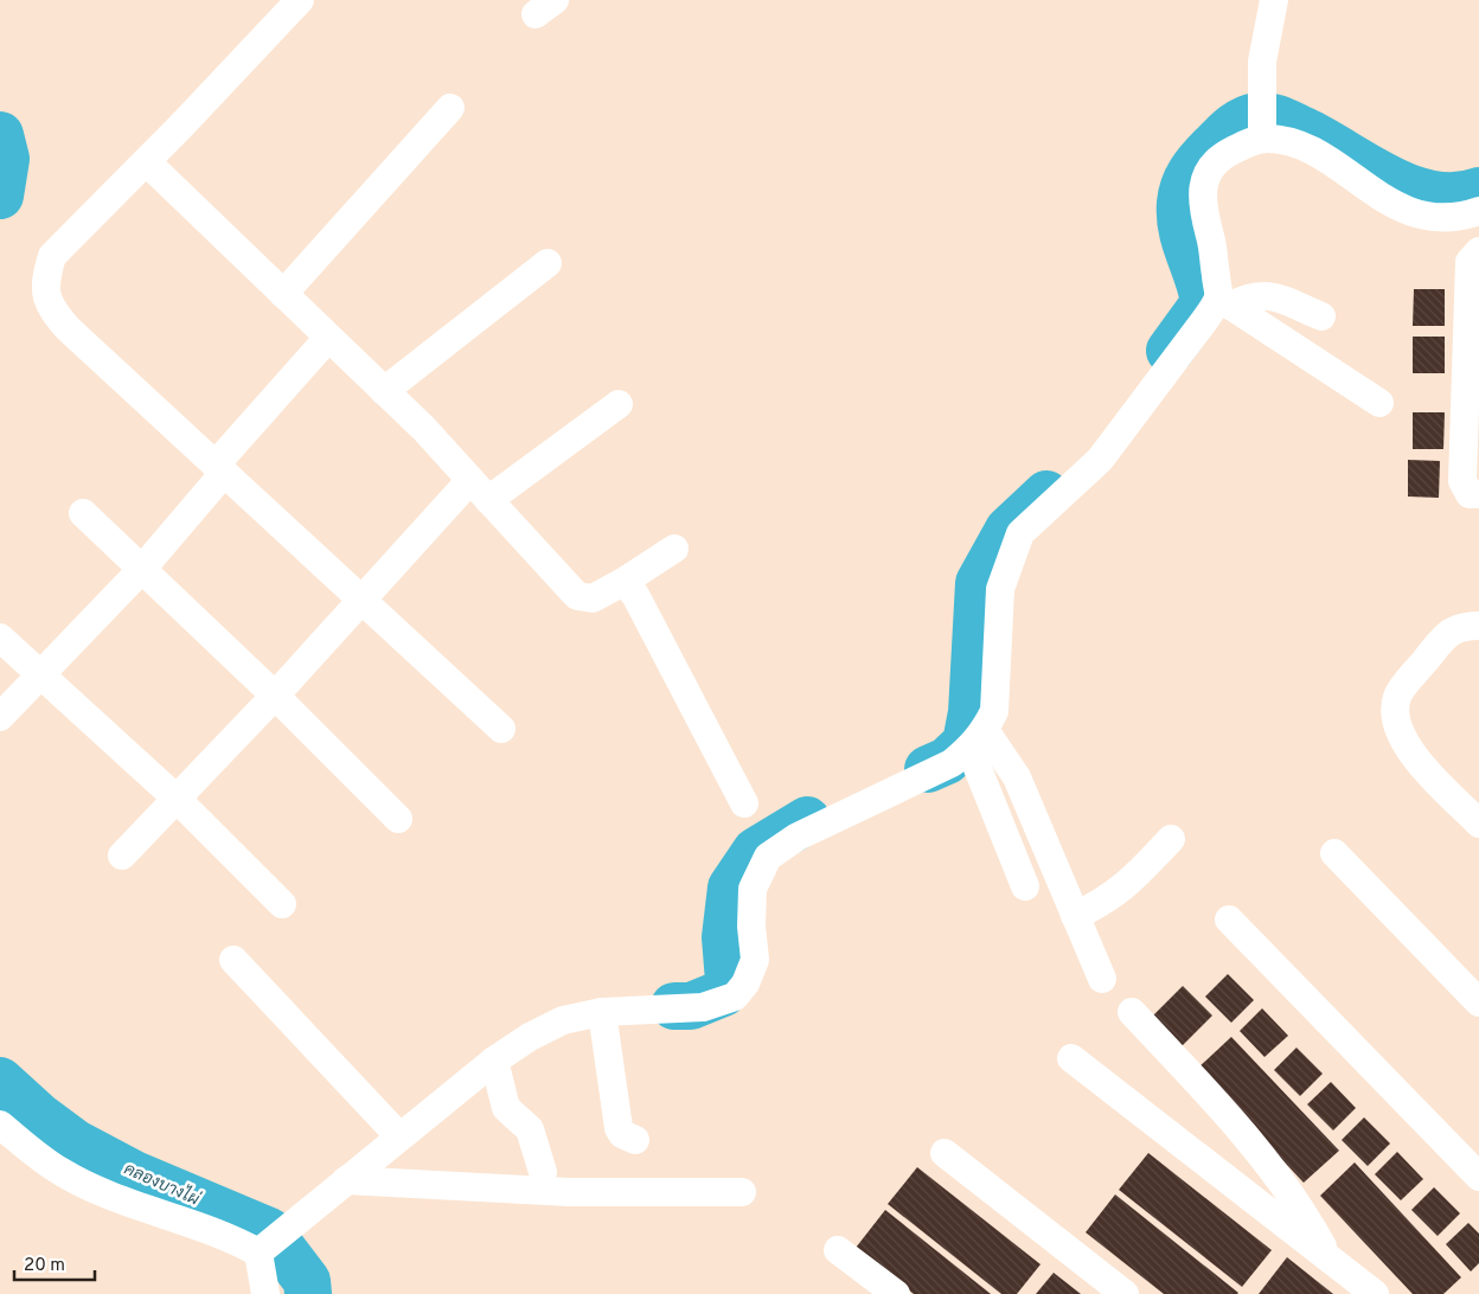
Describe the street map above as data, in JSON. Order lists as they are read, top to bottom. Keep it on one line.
{"water":["คลองบางไผ่"],"scale_bar":"20 m"}
